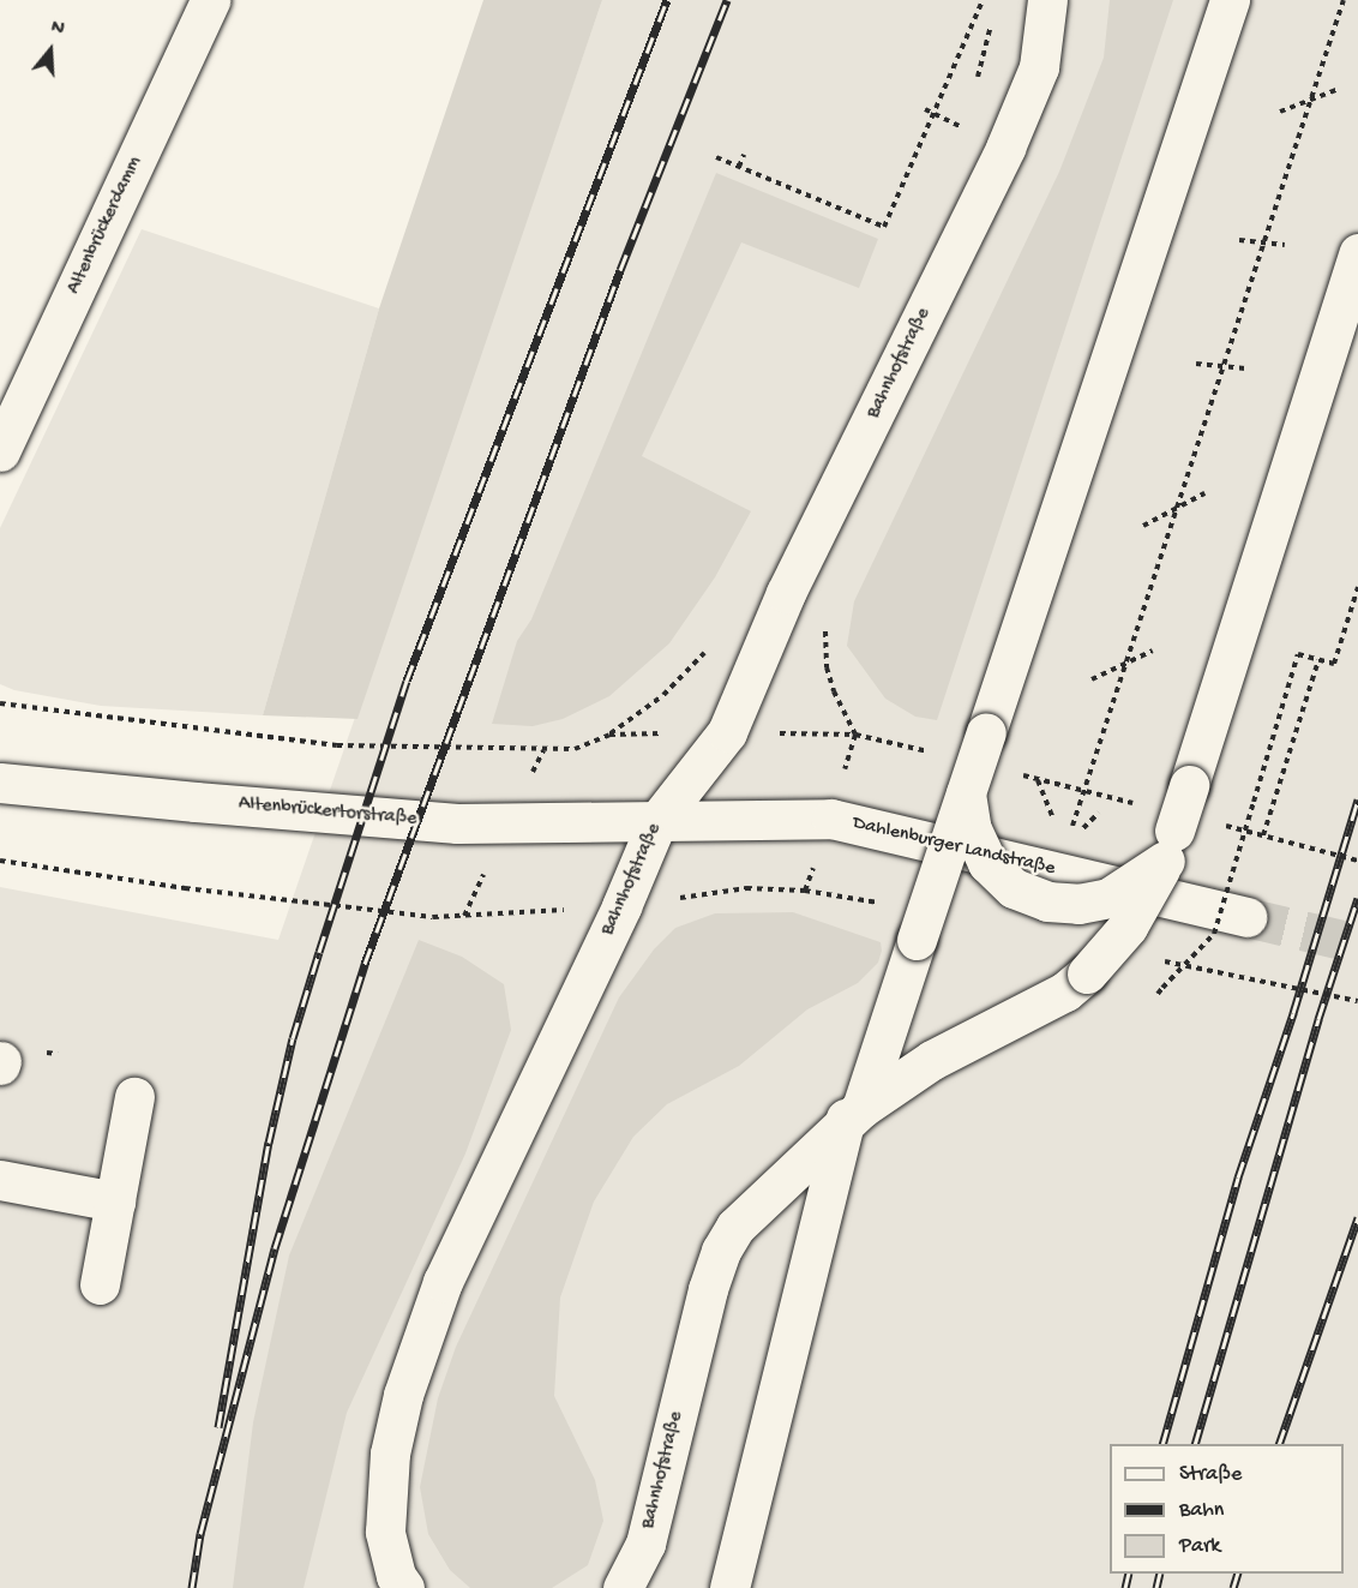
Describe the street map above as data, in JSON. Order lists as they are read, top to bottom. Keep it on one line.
{"streets":{"street":["Altenbrückerdamm","Bahnhofstraße","Altenbrückertorstraße","Dahlenburger Landstraße"]},"crossings":[["Bahnhofstraße","Altenbrückertorstraße"],["Bahnhofstraße","Dahlenburger Landstraße"],["Altenbrückertorstraße","Dahlenburger Landstraße"]],"legend":["Straße","Bahn","Park"],"north":"top"}
